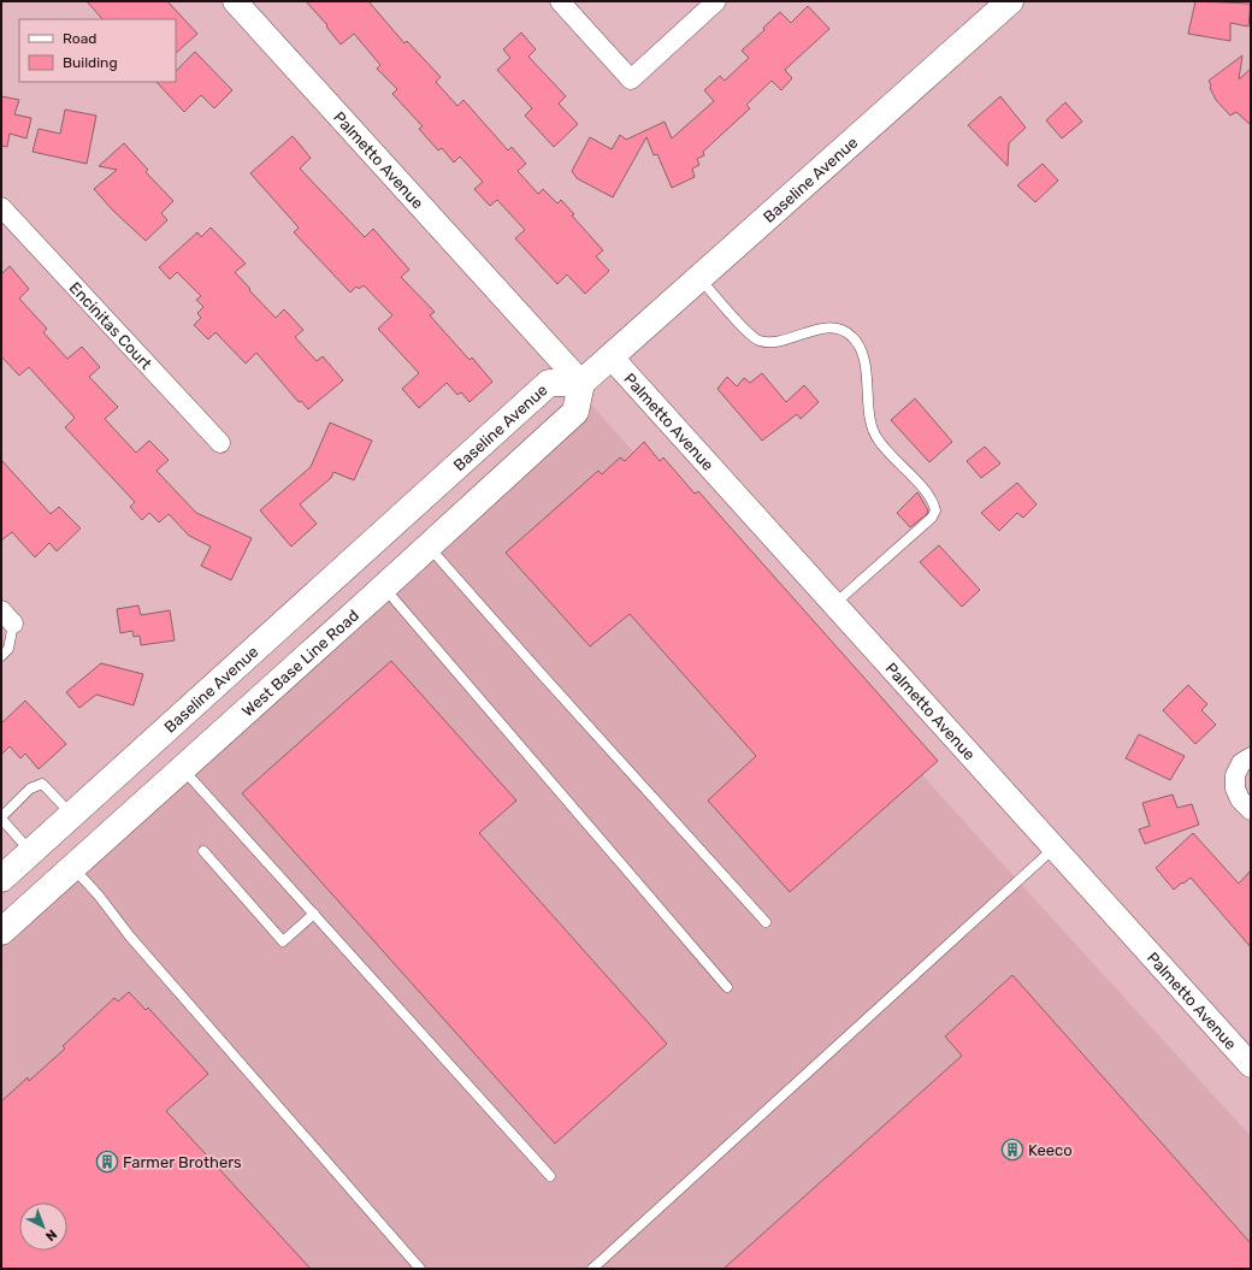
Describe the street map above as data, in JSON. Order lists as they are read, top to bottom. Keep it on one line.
{"streets":{"main road":["Baseline Avenue","West Base Line Road"],"street":["Palmetto Avenue","Encinitas Court"]},"crossings":[["Palmetto Avenue","Baseline Avenue"],["Palmetto Avenue","West Base Line Road"],["Baseline Avenue","West Base Line Road"]],"places":{"building":["Keeco","Farmer Brothers"]},"legend":["Road","Building"],"north":"bottom right"}
